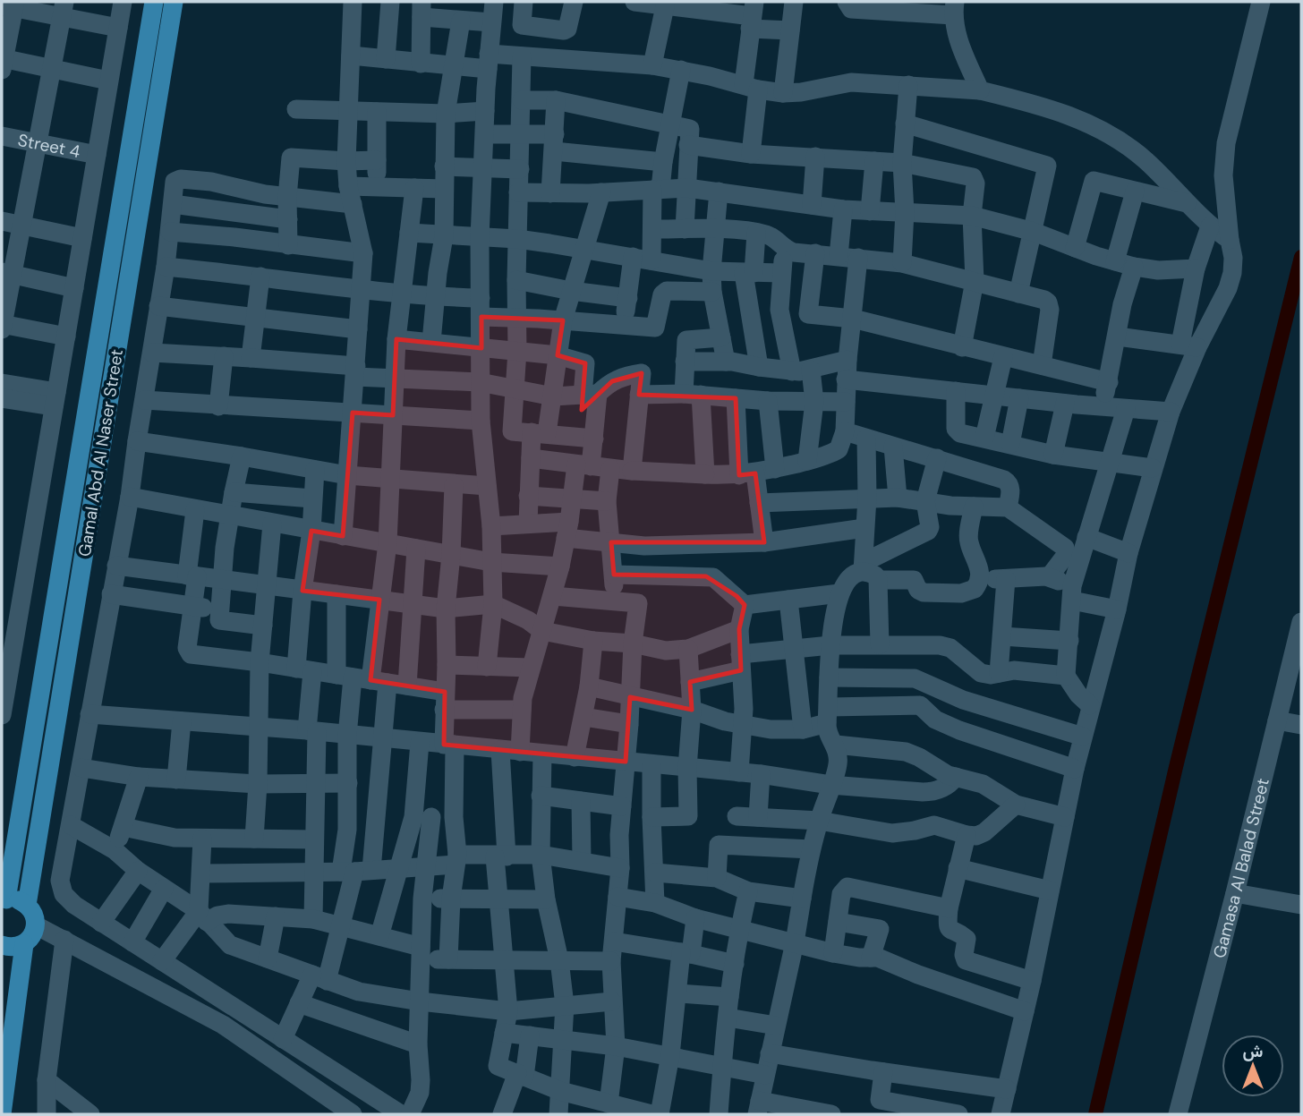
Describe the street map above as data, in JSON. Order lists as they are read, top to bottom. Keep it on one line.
{"streets":{"main road":["Gamal Abd Al Naser Street"],"street":["Street 4","Gamasa Al Balad Street"]},"north":"top"}
